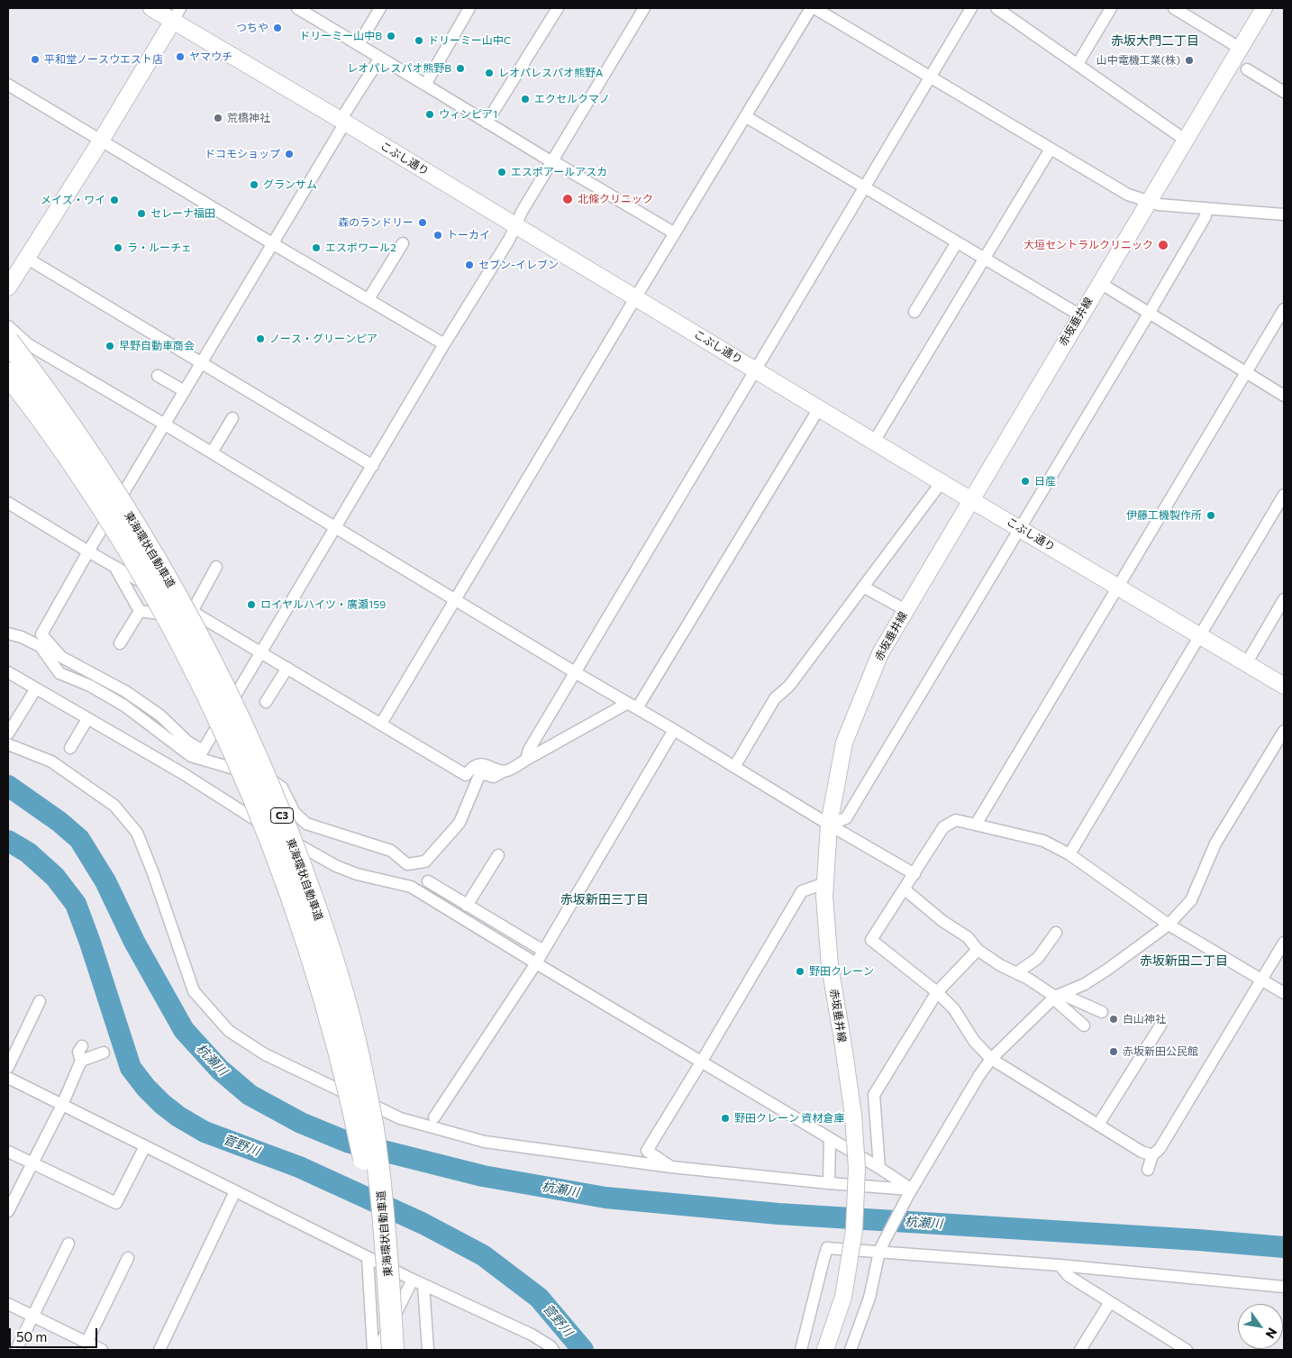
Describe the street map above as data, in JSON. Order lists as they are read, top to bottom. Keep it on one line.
{"streets":{"highway":["東海環状自動車道","C3"],"street":["こぶし通り","赤坂垂井線"]},"crossings":[["こぶし通り","赤坂垂井線"]],"districts":["赤坂大門二丁目","赤坂新田三丁目","赤坂新田二丁目"],"water":["杭瀬川","菅野川"],"places":["つちや","ドリーミー山中B","ドリーミー山中C","ヤマウチ","平和堂ノースウエスト店","山中電機工業(株)","レオパレスパオ熊野B","レオパレスパオ熊野A","エクセルクマノ","ウィンピア1","荒橋神社","ドコモショップ","エスポアールアスカ","グランサム","北條クリニック","メイズ・ワイ","セレーナ福田","森のランドリー","トーカイ","大垣セントラルクリニック","ラ・ルーチェ","エスポワール2","セブン-イレブン","ノース・グリーンピア","早野自動車商会","日産","伊藤工機製作所","ロイヤルハイツ・廣瀬159","野田クレーン","白山神社","赤坂新田公民館","野田クレーン 資材倉庫"],"scale_bar":"50 m","north":"bottom right"}
